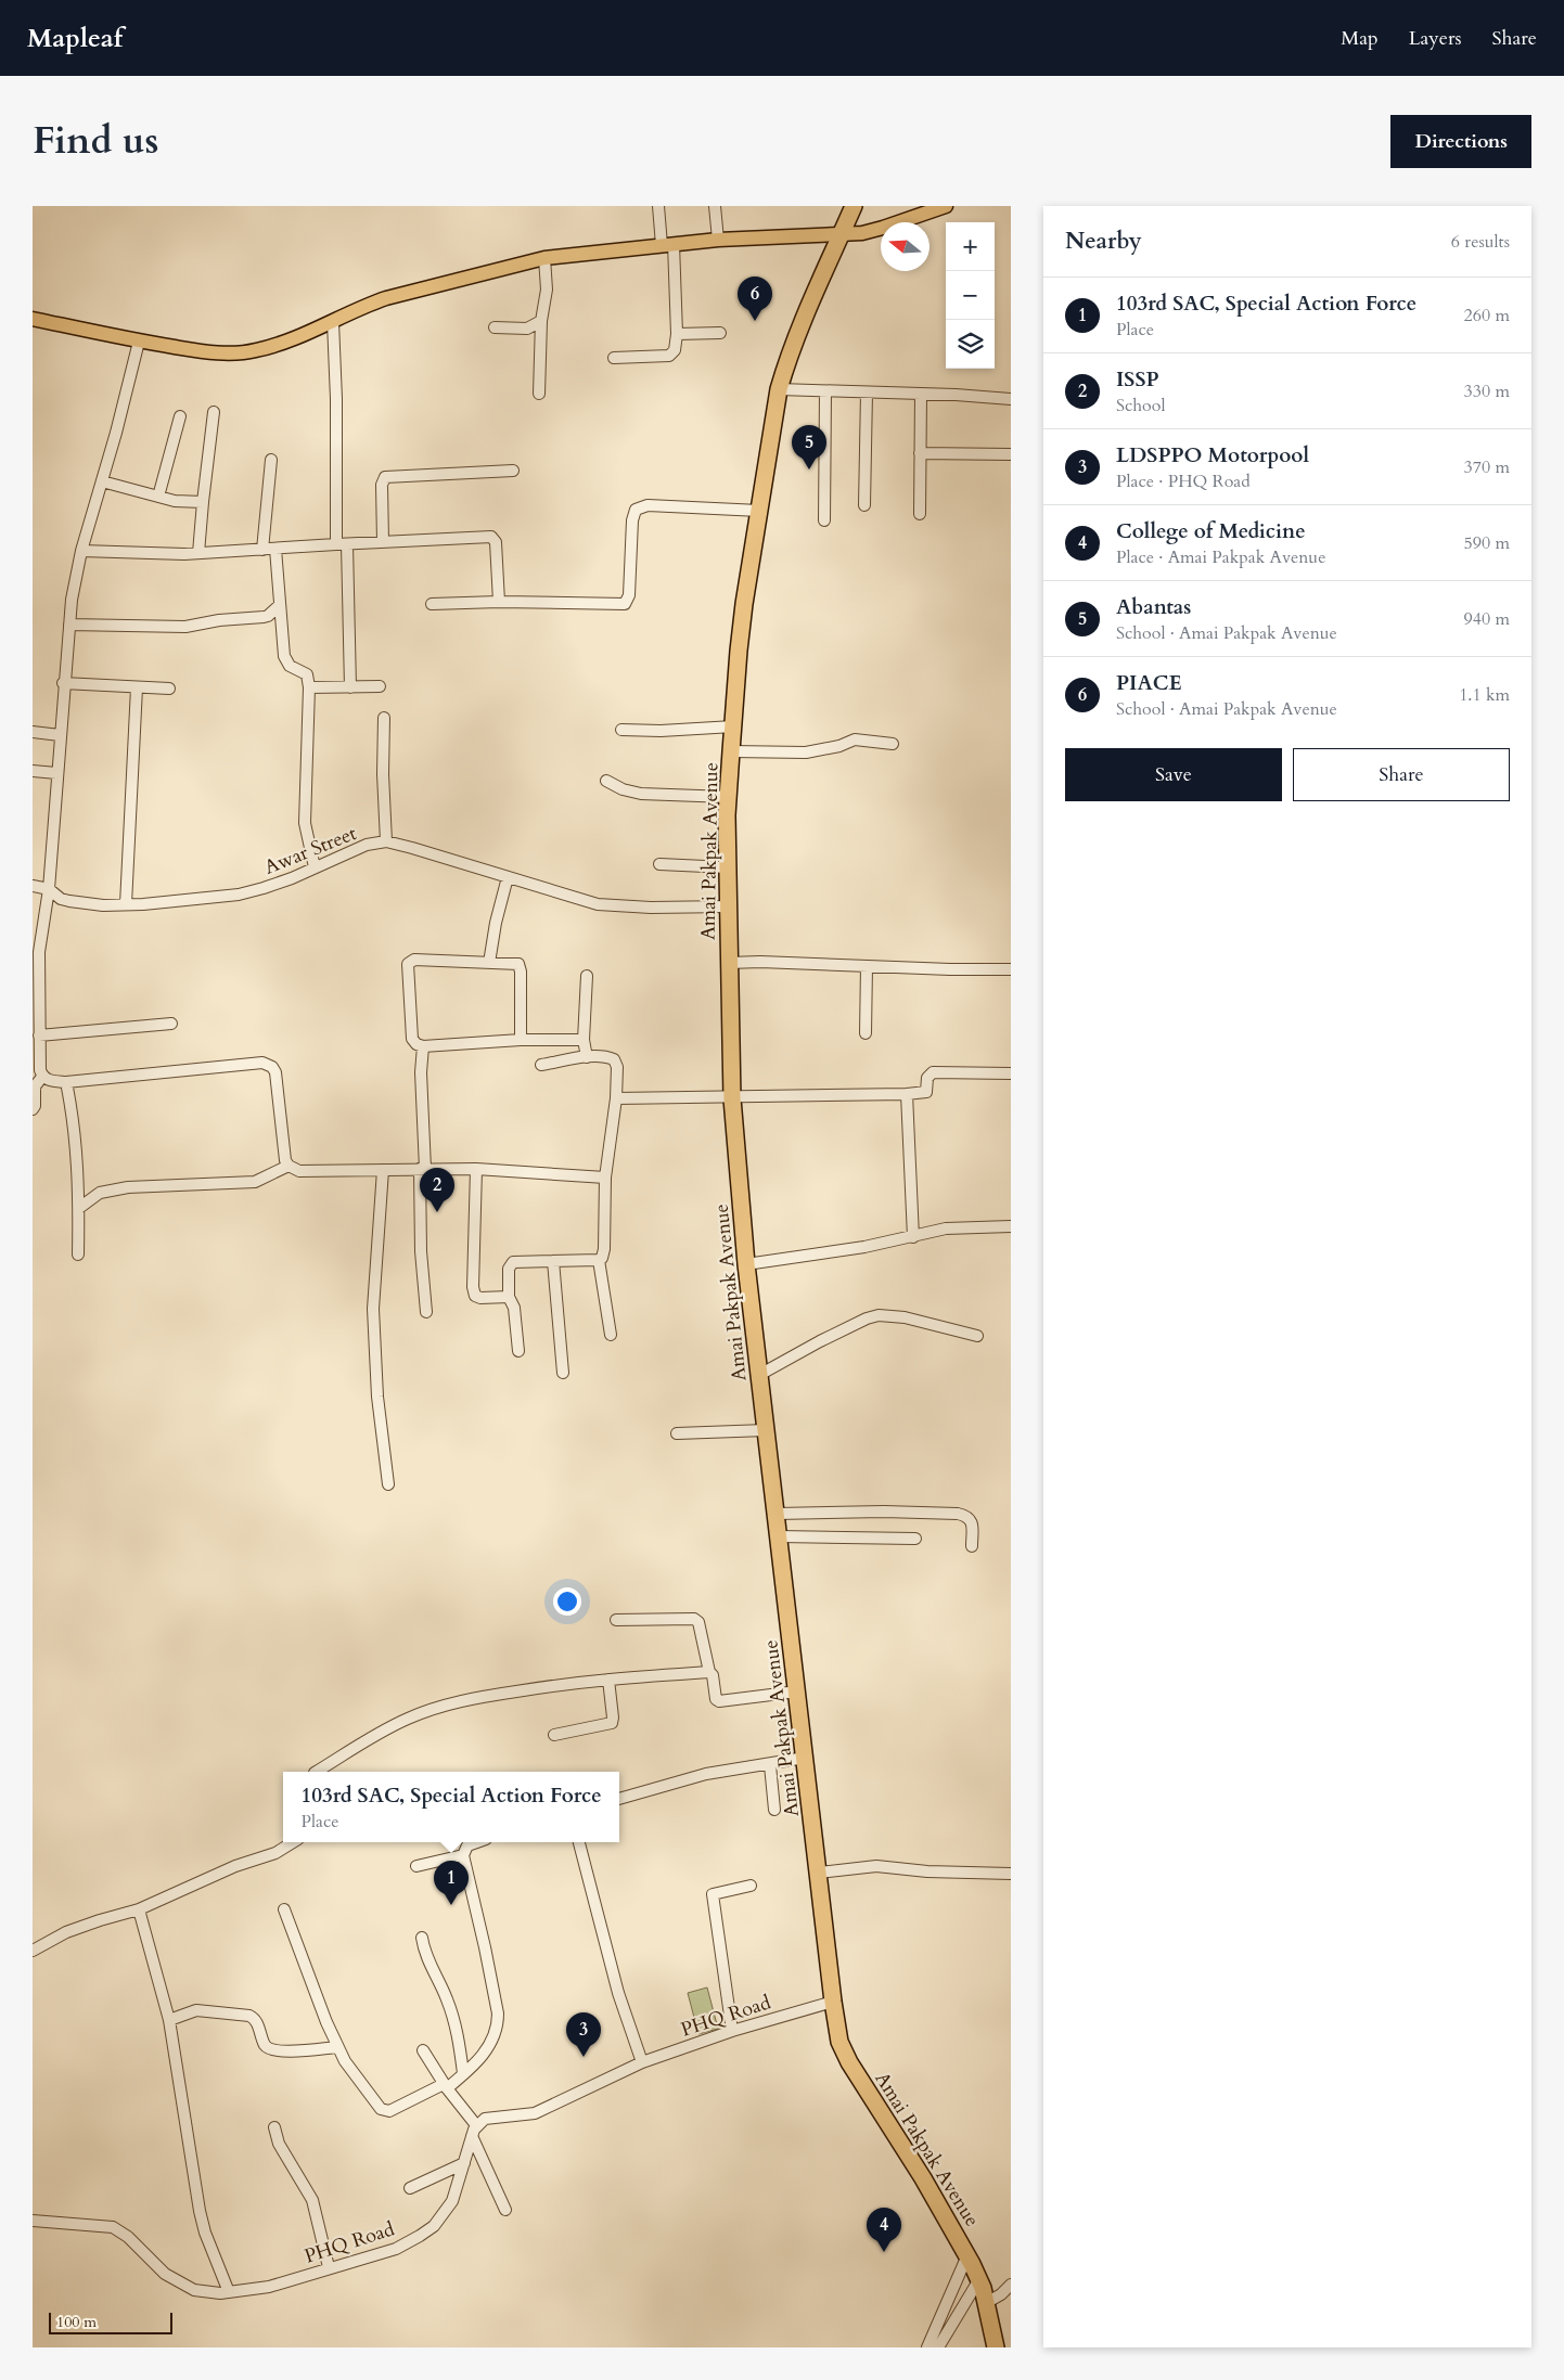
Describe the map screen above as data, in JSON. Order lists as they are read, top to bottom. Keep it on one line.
{"streets":{"highway":["Amai Pakpak Avenue"],"street":["Awar Street","PHQ Road"]},"crossings":[["Awar Street","Amai Pakpak Avenue"],["Amai Pakpak Avenue","PHQ Road"]],"scale_bar":"100 m","north":"left","page":{"header":"Mapleaf","nav":["Map","Layers","Share"],"title":"Find us","buttons":["Directions",["Save","Share"]],"heading":["Nearby","6 results"],"map_buttons":["+","−"],"pins":["6","5","2","1","3","4"],"list":[{"mark":"1","name":"103rd SAC, Special Action Force","note":"Place","value":"260 m"},{"mark":"2","name":"ISSP","note":"School","value":"330 m"},{"mark":"3","name":"LDSPPO Motorpool","note":"Place · PHQ Road","value":"370 m"},{"mark":"4","name":"College of Medicine","note":"Place · Amai Pakpak Avenue","value":"590 m"},{"mark":"5","name":"Abantas","note":"School · Amai Pakpak Avenue","value":"940 m"},{"mark":"6","name":"PIACE","note":"School · Amai Pakpak Avenue","value":"1.1 km"}],"popup":["103rd SAC, Special Action Force","Place"],"scale":"100 m"}}
